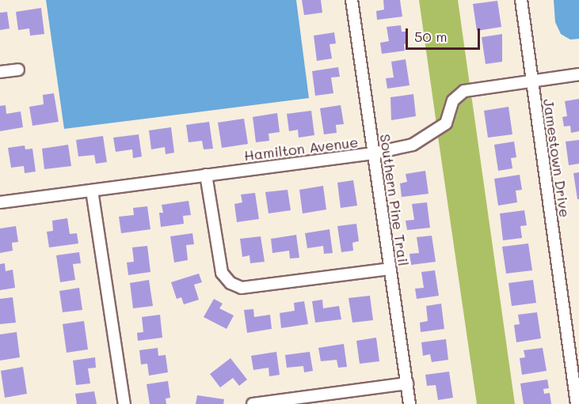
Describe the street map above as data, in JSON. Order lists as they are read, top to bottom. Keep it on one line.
{"streets":{"street":["Hamilton Avenue","Jamestown Drive","Southern Pine Trail"]},"crossings":[["Hamilton Avenue","Jamestown Drive"],["Hamilton Avenue","Southern Pine Trail"]],"scale_bar":"50 m"}
